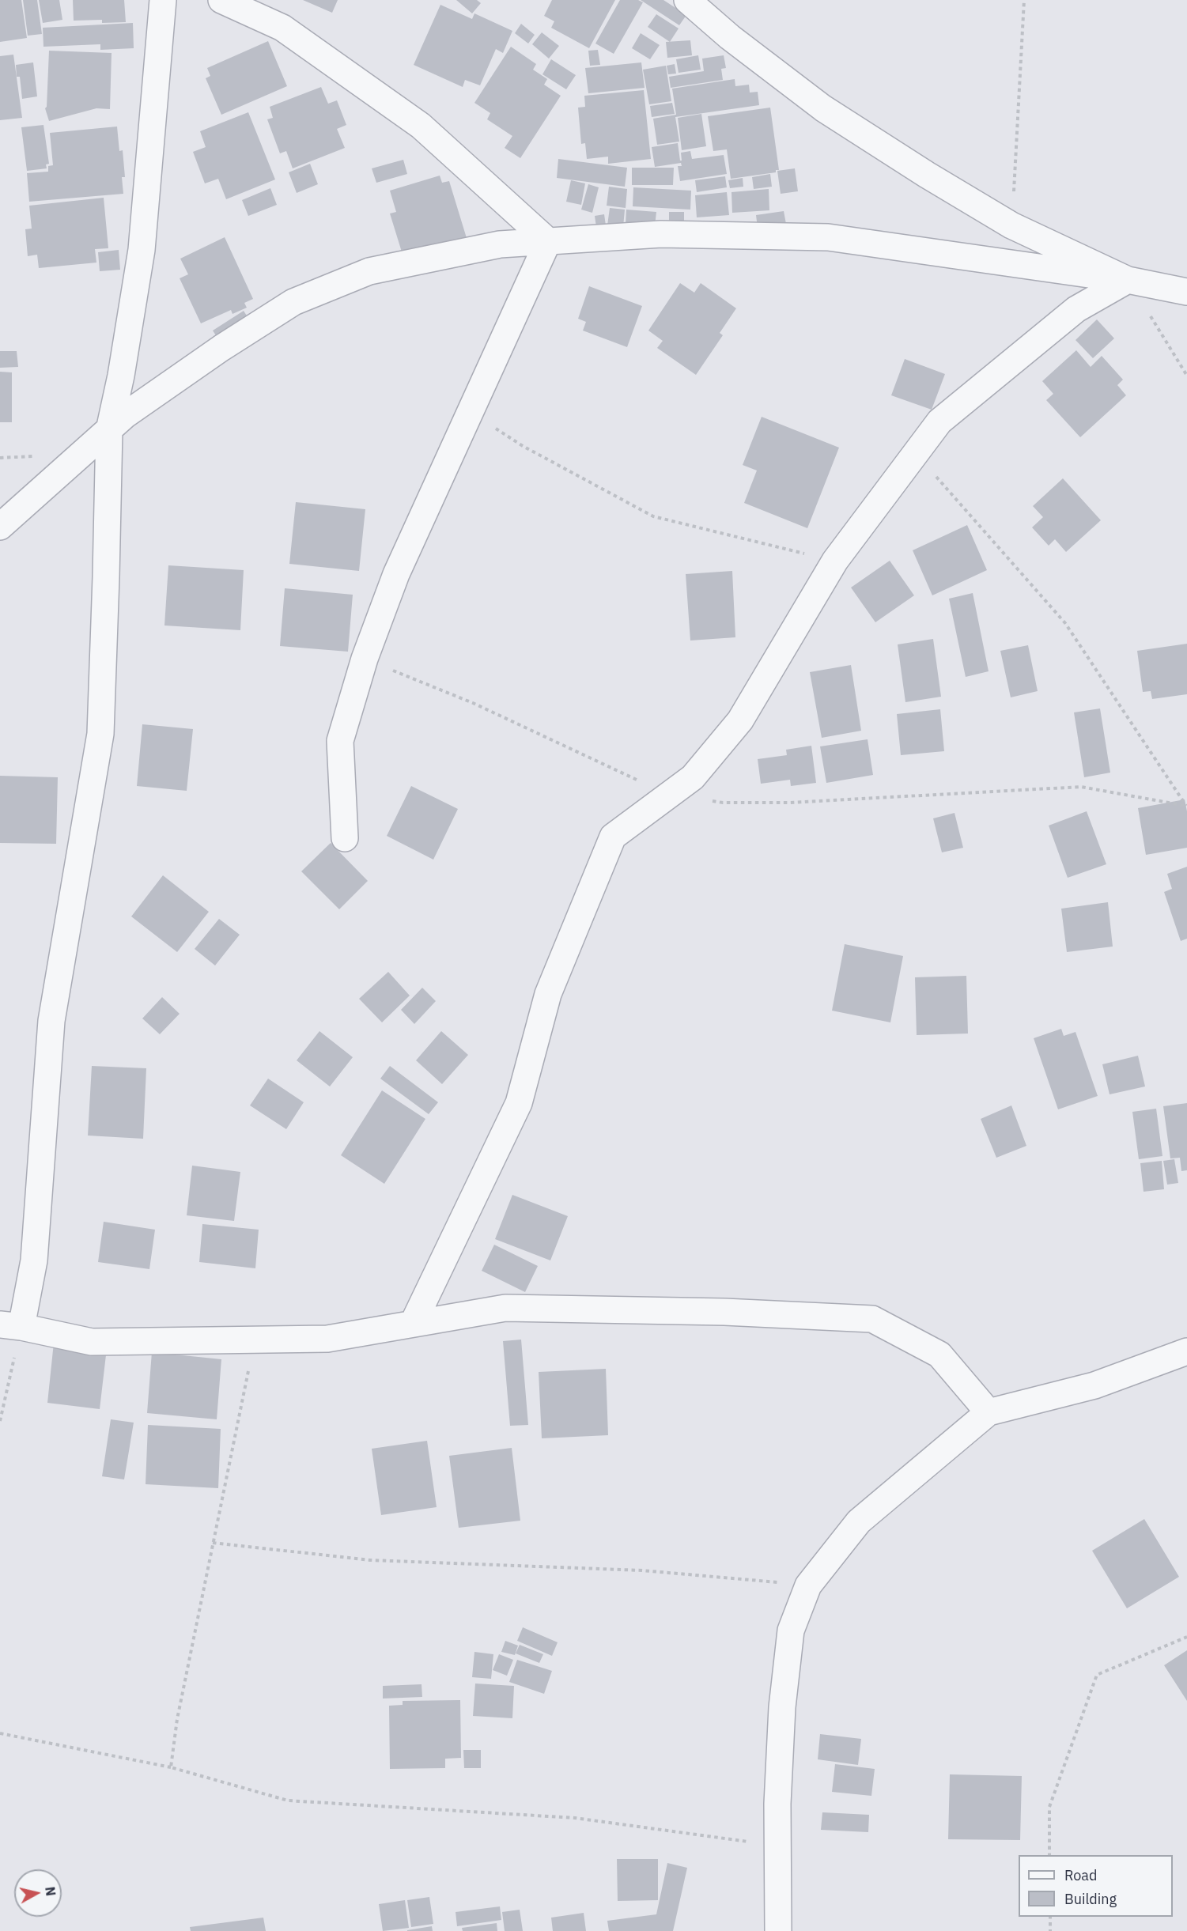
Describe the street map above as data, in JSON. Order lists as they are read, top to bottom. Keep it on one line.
{"legend":["Road","Building"],"north":"right"}
